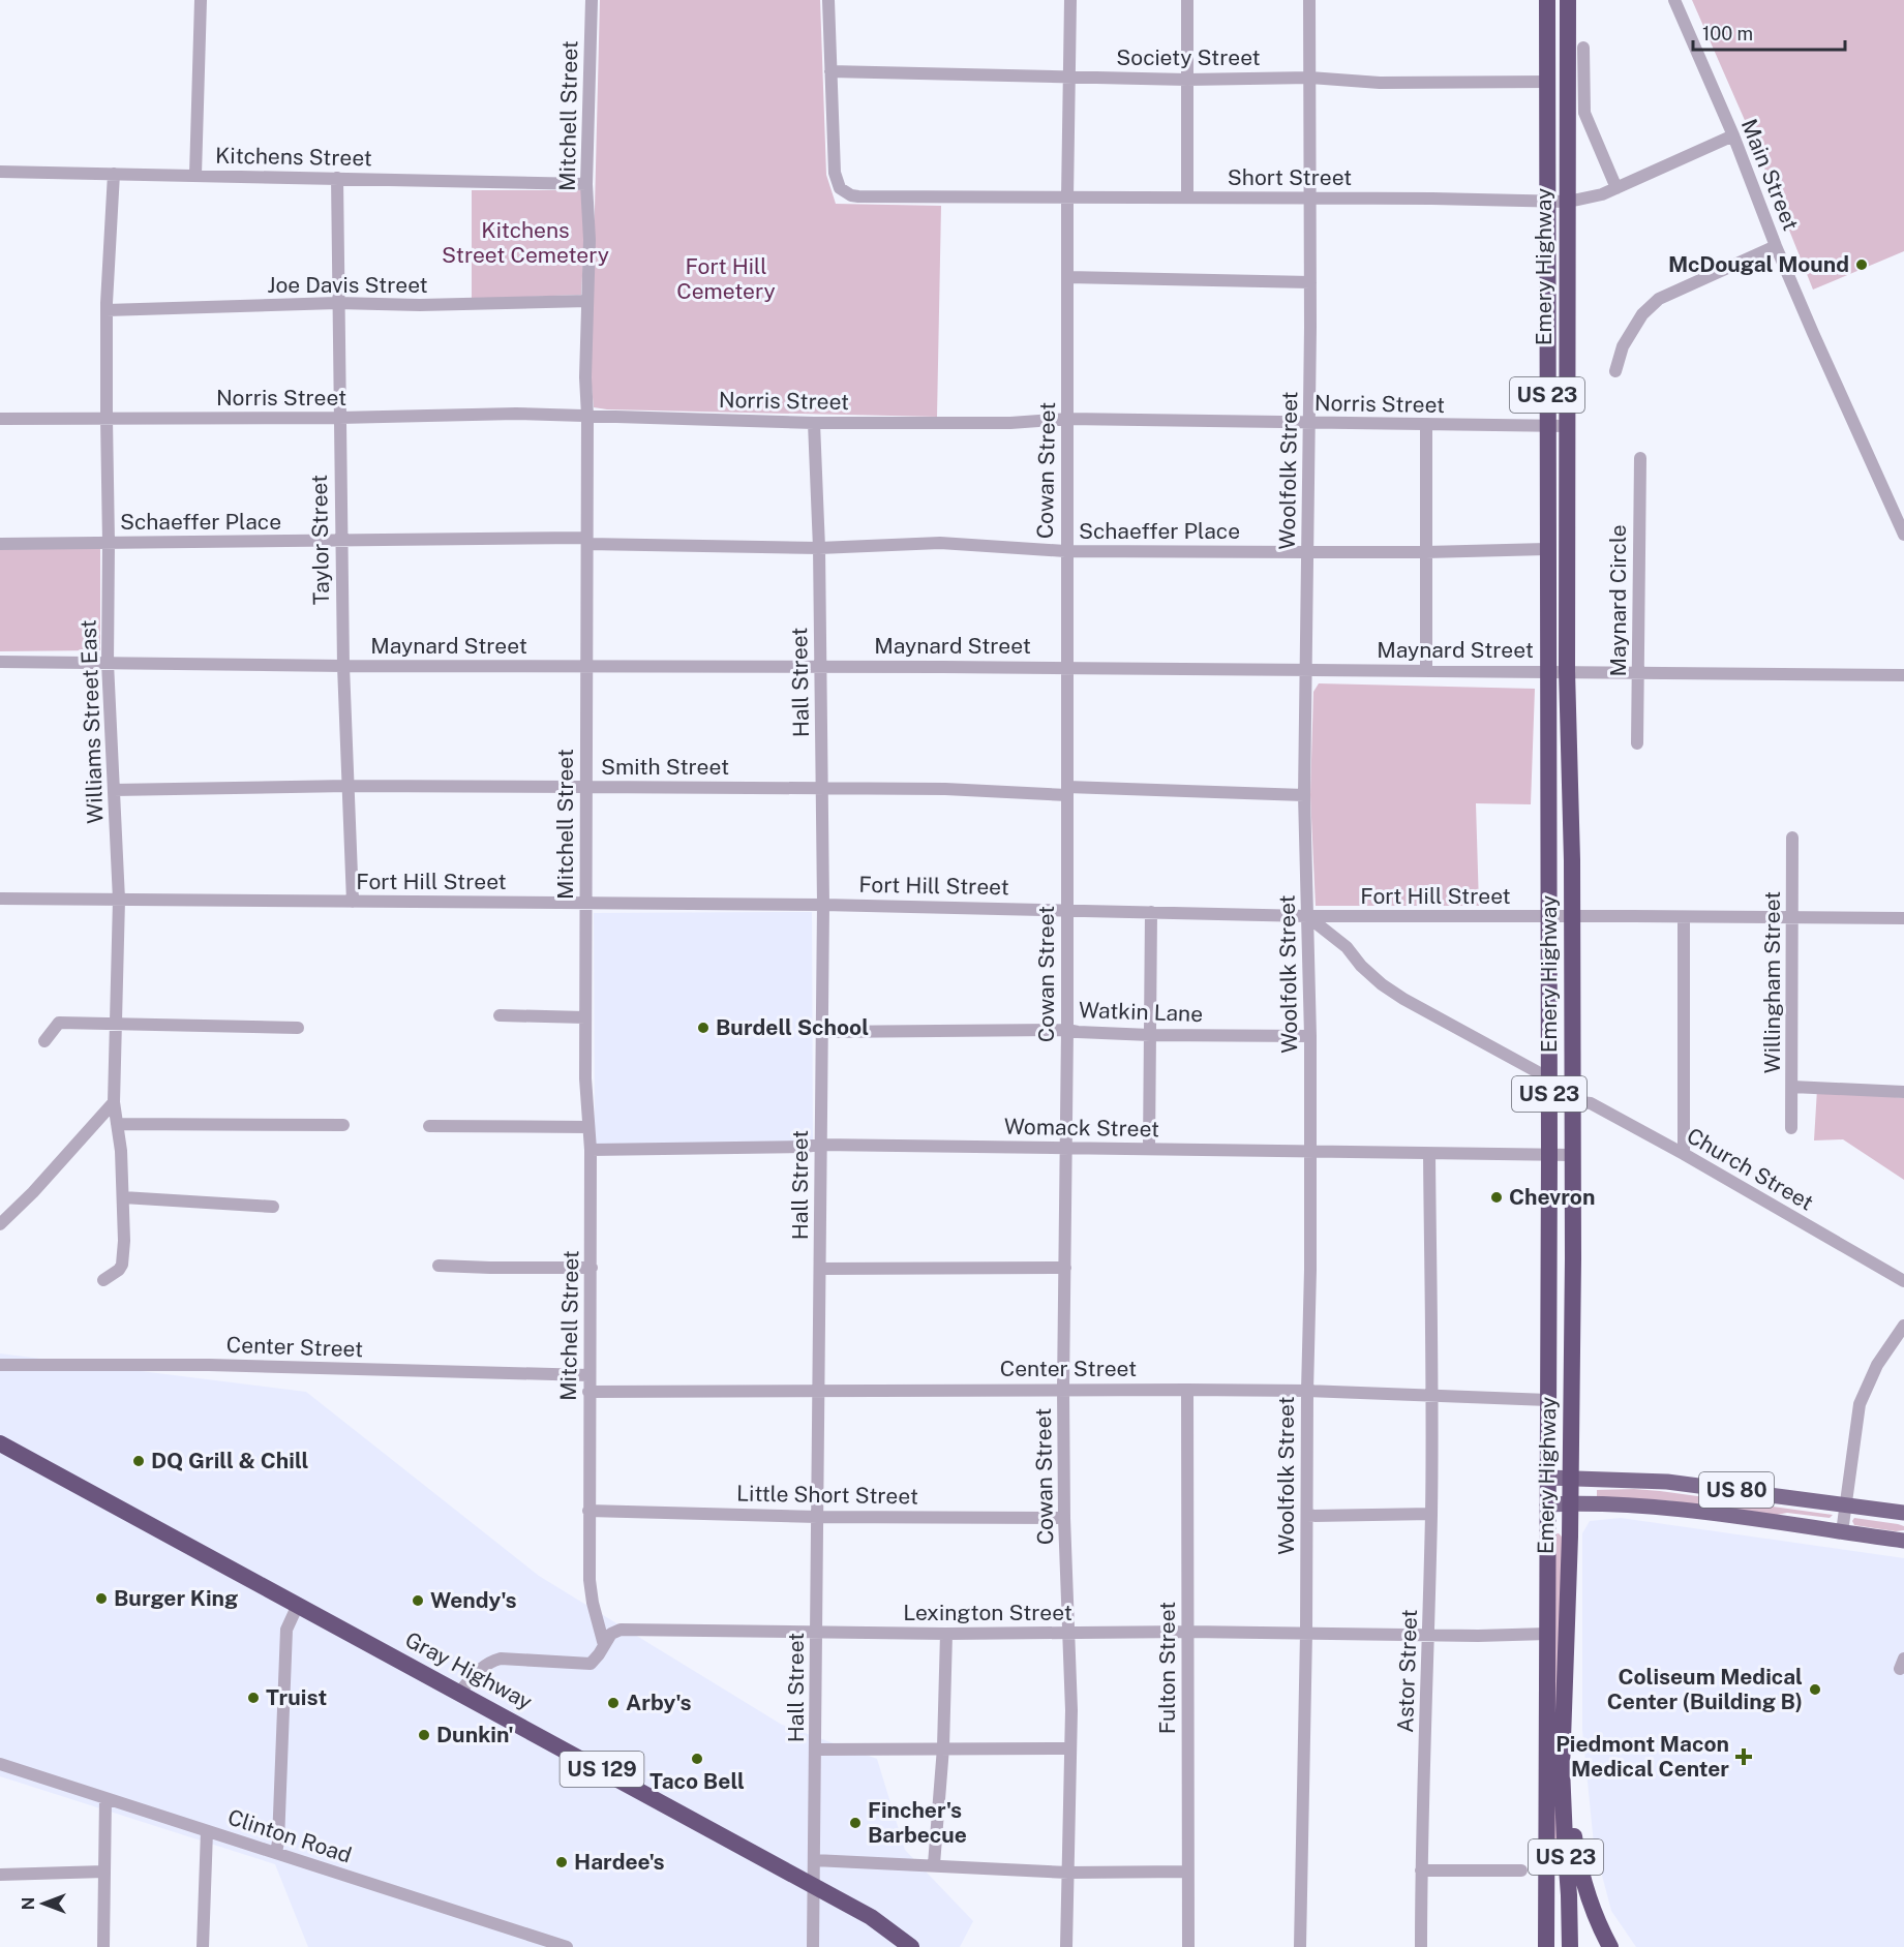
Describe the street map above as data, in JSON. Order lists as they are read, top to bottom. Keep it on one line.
{"streets":{"highway":["Emery Highway","US 23","Gray Highway","US 129"],"main road":["US 80"],"street":["Society Street","Mitchell Street","Kitchens Street","Main Street","Short Street","Joe Davis Street","Norris Street","Cowan Street","Woolfolk Street","Schaeffer Place","Taylor Street","Maynard Circle","Maynard Street","Hall Street","Williams Street East","Smith Street","Fort Hill Street","Willingham Street","Watkin Lane","Womack Street","Church Street","Center Street","Little Short Street","Lexington Street","Fulton Street","Astor Street","Clinton Road"]},"crossings":[["Society Street","Short Street"],["Society Street","Emery Highway"],["Society Street","Cowan Street"],["Society Street","Woolfolk Street"],["Mitchell Street","Kitchens Street"],["Mitchell Street","Joe Davis Street"],["Mitchell Street","Norris Street"],["Mitchell Street","Schaeffer Place"],["Mitchell Street","Maynard Street"],["Mitchell Street","Smith Street"],["Mitchell Street","Fort Hill Street"],["Mitchell Street","Womack Street"],["Mitchell Street","Center Street"],["Mitchell Street","Little Short Street"],["Mitchell Street","Lexington Street"],["Kitchens Street","Taylor Street"],["Kitchens Street","Williams Street East"],["Main Street","Short Street"],["Short Street","Emery Highway"],["Short Street","Cowan Street"],["Short Street","Woolfolk Street"],["Emery Highway","Norris Street"],["Emery Highway","Schaeffer Place"],["Emery Highway","Maynard Street"],["Emery Highway","Fort Hill Street"],["Emery Highway","Womack Street"],["Emery Highway","Church Street"],["Emery Highway","Center Street"],["Emery Highway","US 80"],["Emery Highway","Lexington Street"],["Joe Davis Street","Taylor Street"],["Joe Davis Street","Williams Street East"],["Norris Street","Cowan Street"],["Norris Street","Woolfolk Street"],["Norris Street","Taylor Street"],["Norris Street","Hall Street"],["Norris Street","Williams Street East"],["Cowan Street","Schaeffer Place"],["Cowan Street","Maynard Street"],["Cowan Street","Smith Street"],["Cowan Street","Fort Hill Street"],["Cowan Street","Watkin Lane"],["Cowan Street","Womack Street"],["Cowan Street","Center Street"],["Cowan Street","Little Short Street"],["Cowan Street","Lexington Street"],["Woolfolk Street","Schaeffer Place"],["Woolfolk Street","Maynard Street"],["Woolfolk Street","Smith Street"],["Woolfolk Street","Fort Hill Street"],["Woolfolk Street","Watkin Lane"],["Woolfolk Street","Womack Street"],["Woolfolk Street","Center Street"],["Woolfolk Street","Lexington Street"],["Schaeffer Place","Taylor Street"],["Schaeffer Place","Hall Street"],["Schaeffer Place","Williams Street East"],["Taylor Street","Maynard Street"],["Taylor Street","Smith Street"],["Taylor Street","Fort Hill Street"],["Maynard Circle","Maynard Street"],["Maynard Street","Hall Street"],["Maynard Street","Williams Street East"],["Hall Street","Smith Street"],["Hall Street","Fort Hill Street"],["Hall Street","Watkin Lane"],["Hall Street","Womack Street"],["Hall Street","Center Street"],["Hall Street","Little Short Street"],["Hall Street","Lexington Street"],["Hall Street","Gray Highway"],["Williams Street East","Smith Street"],["Williams Street East","Fort Hill Street"],["Fort Hill Street","Willingham Street"],["Womack Street","Astor Street"],["Center Street","Fulton Street"],["Center Street","Astor Street"],["Lexington Street","Fulton Street"],["Lexington Street","Gray Highway"],["Lexington Street","Astor Street"]],"parks":["Kitchens Street Cemetery","Fort Hill Cemetery"],"places":{"other":["McDougal Mound","Burdell School","Chevron","DQ Grill & Chill","Burger King","Wendy's","Coliseum Medical Center (Building B)","Truist","Arby's","Dunkin'","Taco Bell","Fincher's Barbecue","Hardee's"],"health":["Piedmont Macon Medical Center"]},"scale_bar":"100 m","north":"left"}
